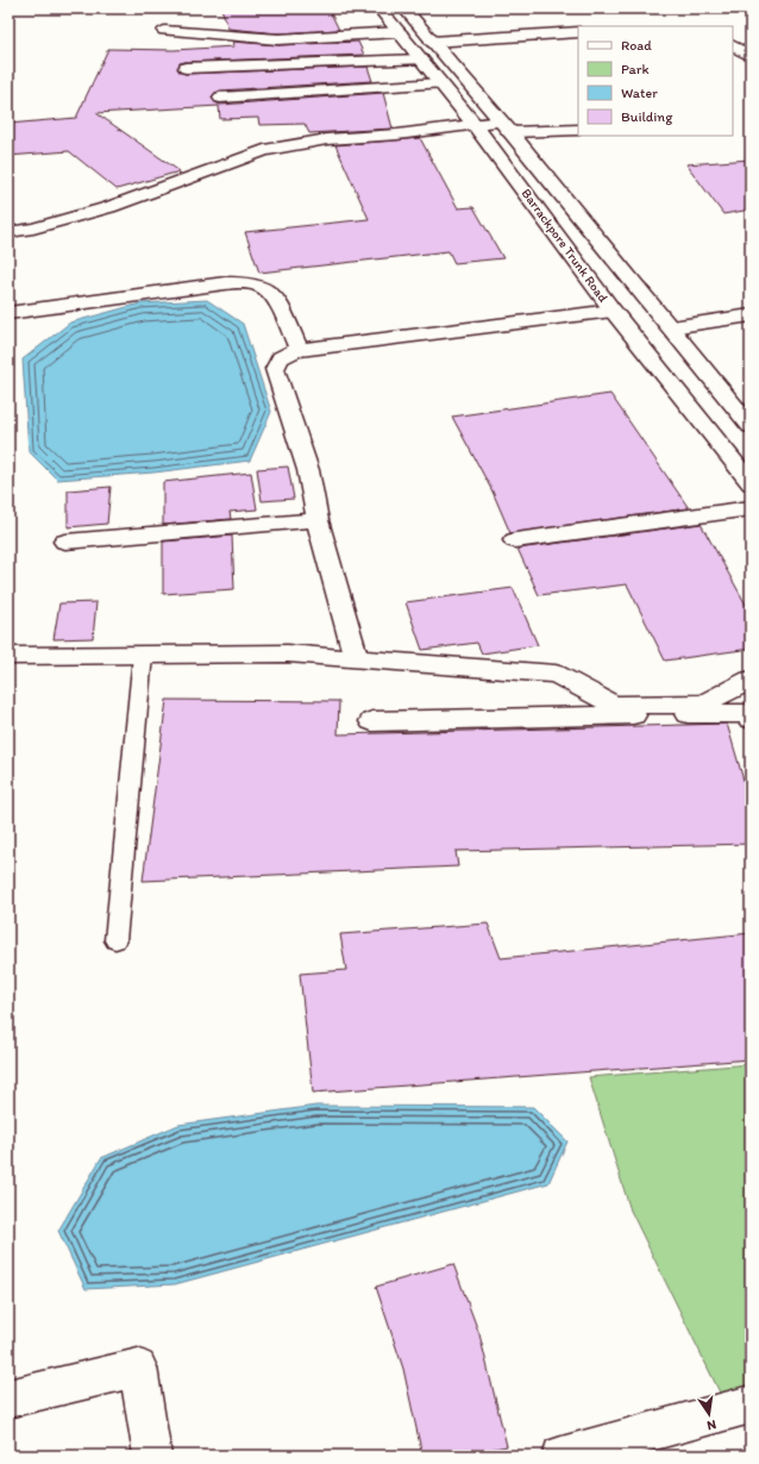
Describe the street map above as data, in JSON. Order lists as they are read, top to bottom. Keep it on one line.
{"streets":{"street":["Barrackpore Trunk Road"]},"legend":["Road","Park","Water","Building"],"north":"bottom"}
